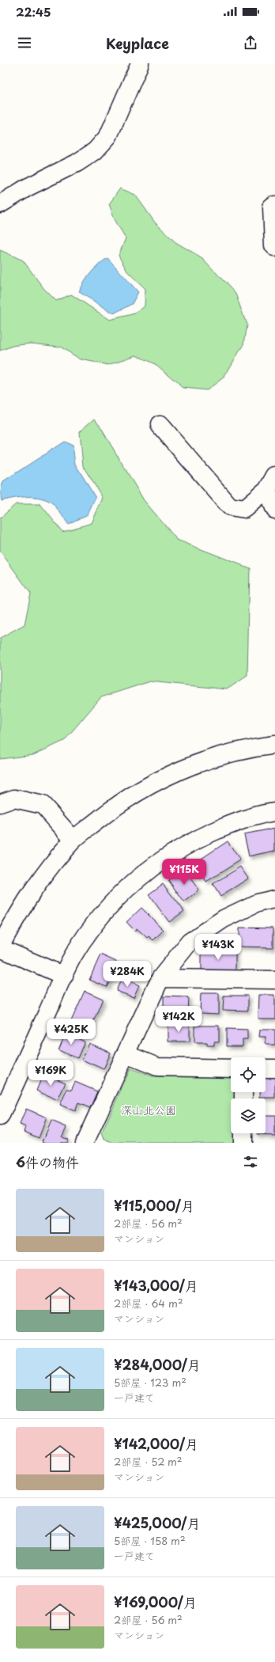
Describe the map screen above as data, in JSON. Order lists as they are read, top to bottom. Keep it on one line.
{"parks":["深山北公園"],"page":{"status":"22:45","header":"Keyplace","price":["¥115K","¥143K","¥284K","¥142K","¥425K","¥169K"],"heading":"6件の物件","list":[{"name":"¥115,000/月","note":"2部屋 · 56 m² · マンション"},{"name":"¥143,000/月","note":"2部屋 · 64 m² · マンション"},{"name":"¥284,000/月","note":"5部屋 · 123 m² · 一戸建て"},{"name":"¥142,000/月","note":"2部屋 · 52 m² · マンション"},{"name":"¥425,000/月","note":"5部屋 · 158 m² · 一戸建て"},{"name":"¥169,000/月","note":"2部屋 · 56 m² · マンション"}]}}
